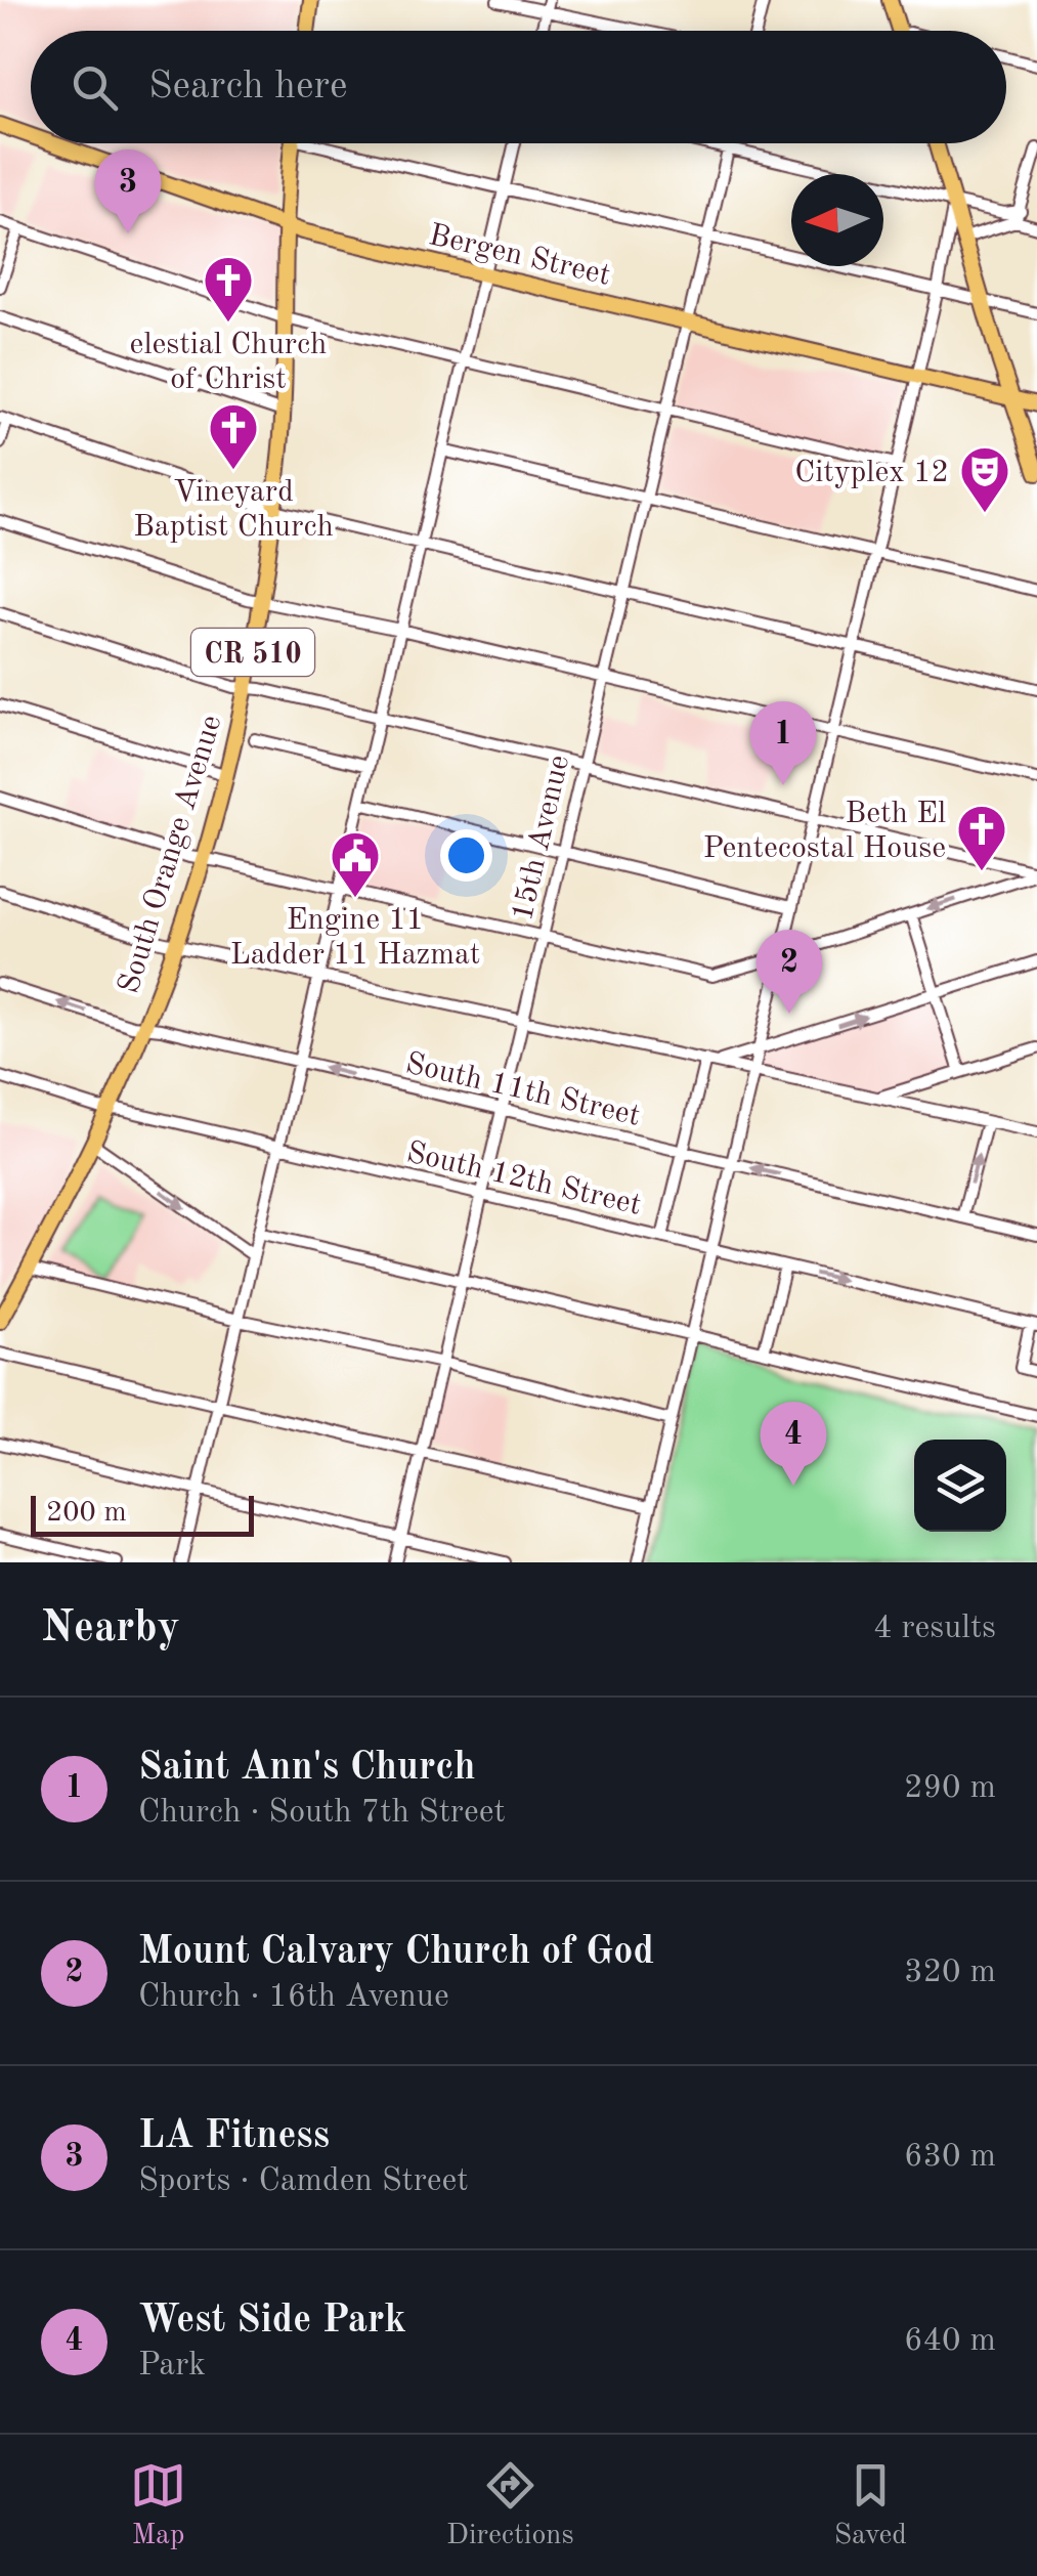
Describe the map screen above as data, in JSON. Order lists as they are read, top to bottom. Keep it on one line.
{"streets":{"main road":["Bergen Street","CR 510","South Orange Avenue"],"street":["15th Avenue","South 11th Street","South 12th Street"]},"crossings":[["Bergen Street","15th Avenue"],["Bergen Street","South Orange Avenue"],["15th Avenue","South 11th Street"],["15th Avenue","South 12th Street"],["South Orange Avenue","South 11th Street"],["South Orange Avenue","South 12th Street"]],"places":{"church":["elestial Church of Christ","Vineyard Baptist Church","Beth El Pentecostal House"],"theatre":["Cityplex 12"],"public building":["Engine 11 Ladder 11 Hazmat"]},"scale_bar":"200 m","north":"left","page":{"search":"Search here","pins":["3","1","2","4"],"scale":"200 m","heading":["Nearby","4 results"],"list":[{"mark":"1","name":"Saint Ann's Church","note":"Church · South 7th Street","value":"290 m"},{"mark":"2","name":"Mount Calvary Church of God","note":"Church · 16th Avenue","value":"320 m"},{"mark":"3","name":"LA Fitness","note":"Sports · Camden Street","value":"630 m"},{"mark":"4","name":"West Side Park","note":"Park","value":"640 m"}],"nav":["Map","Directions","Saved"]}}
